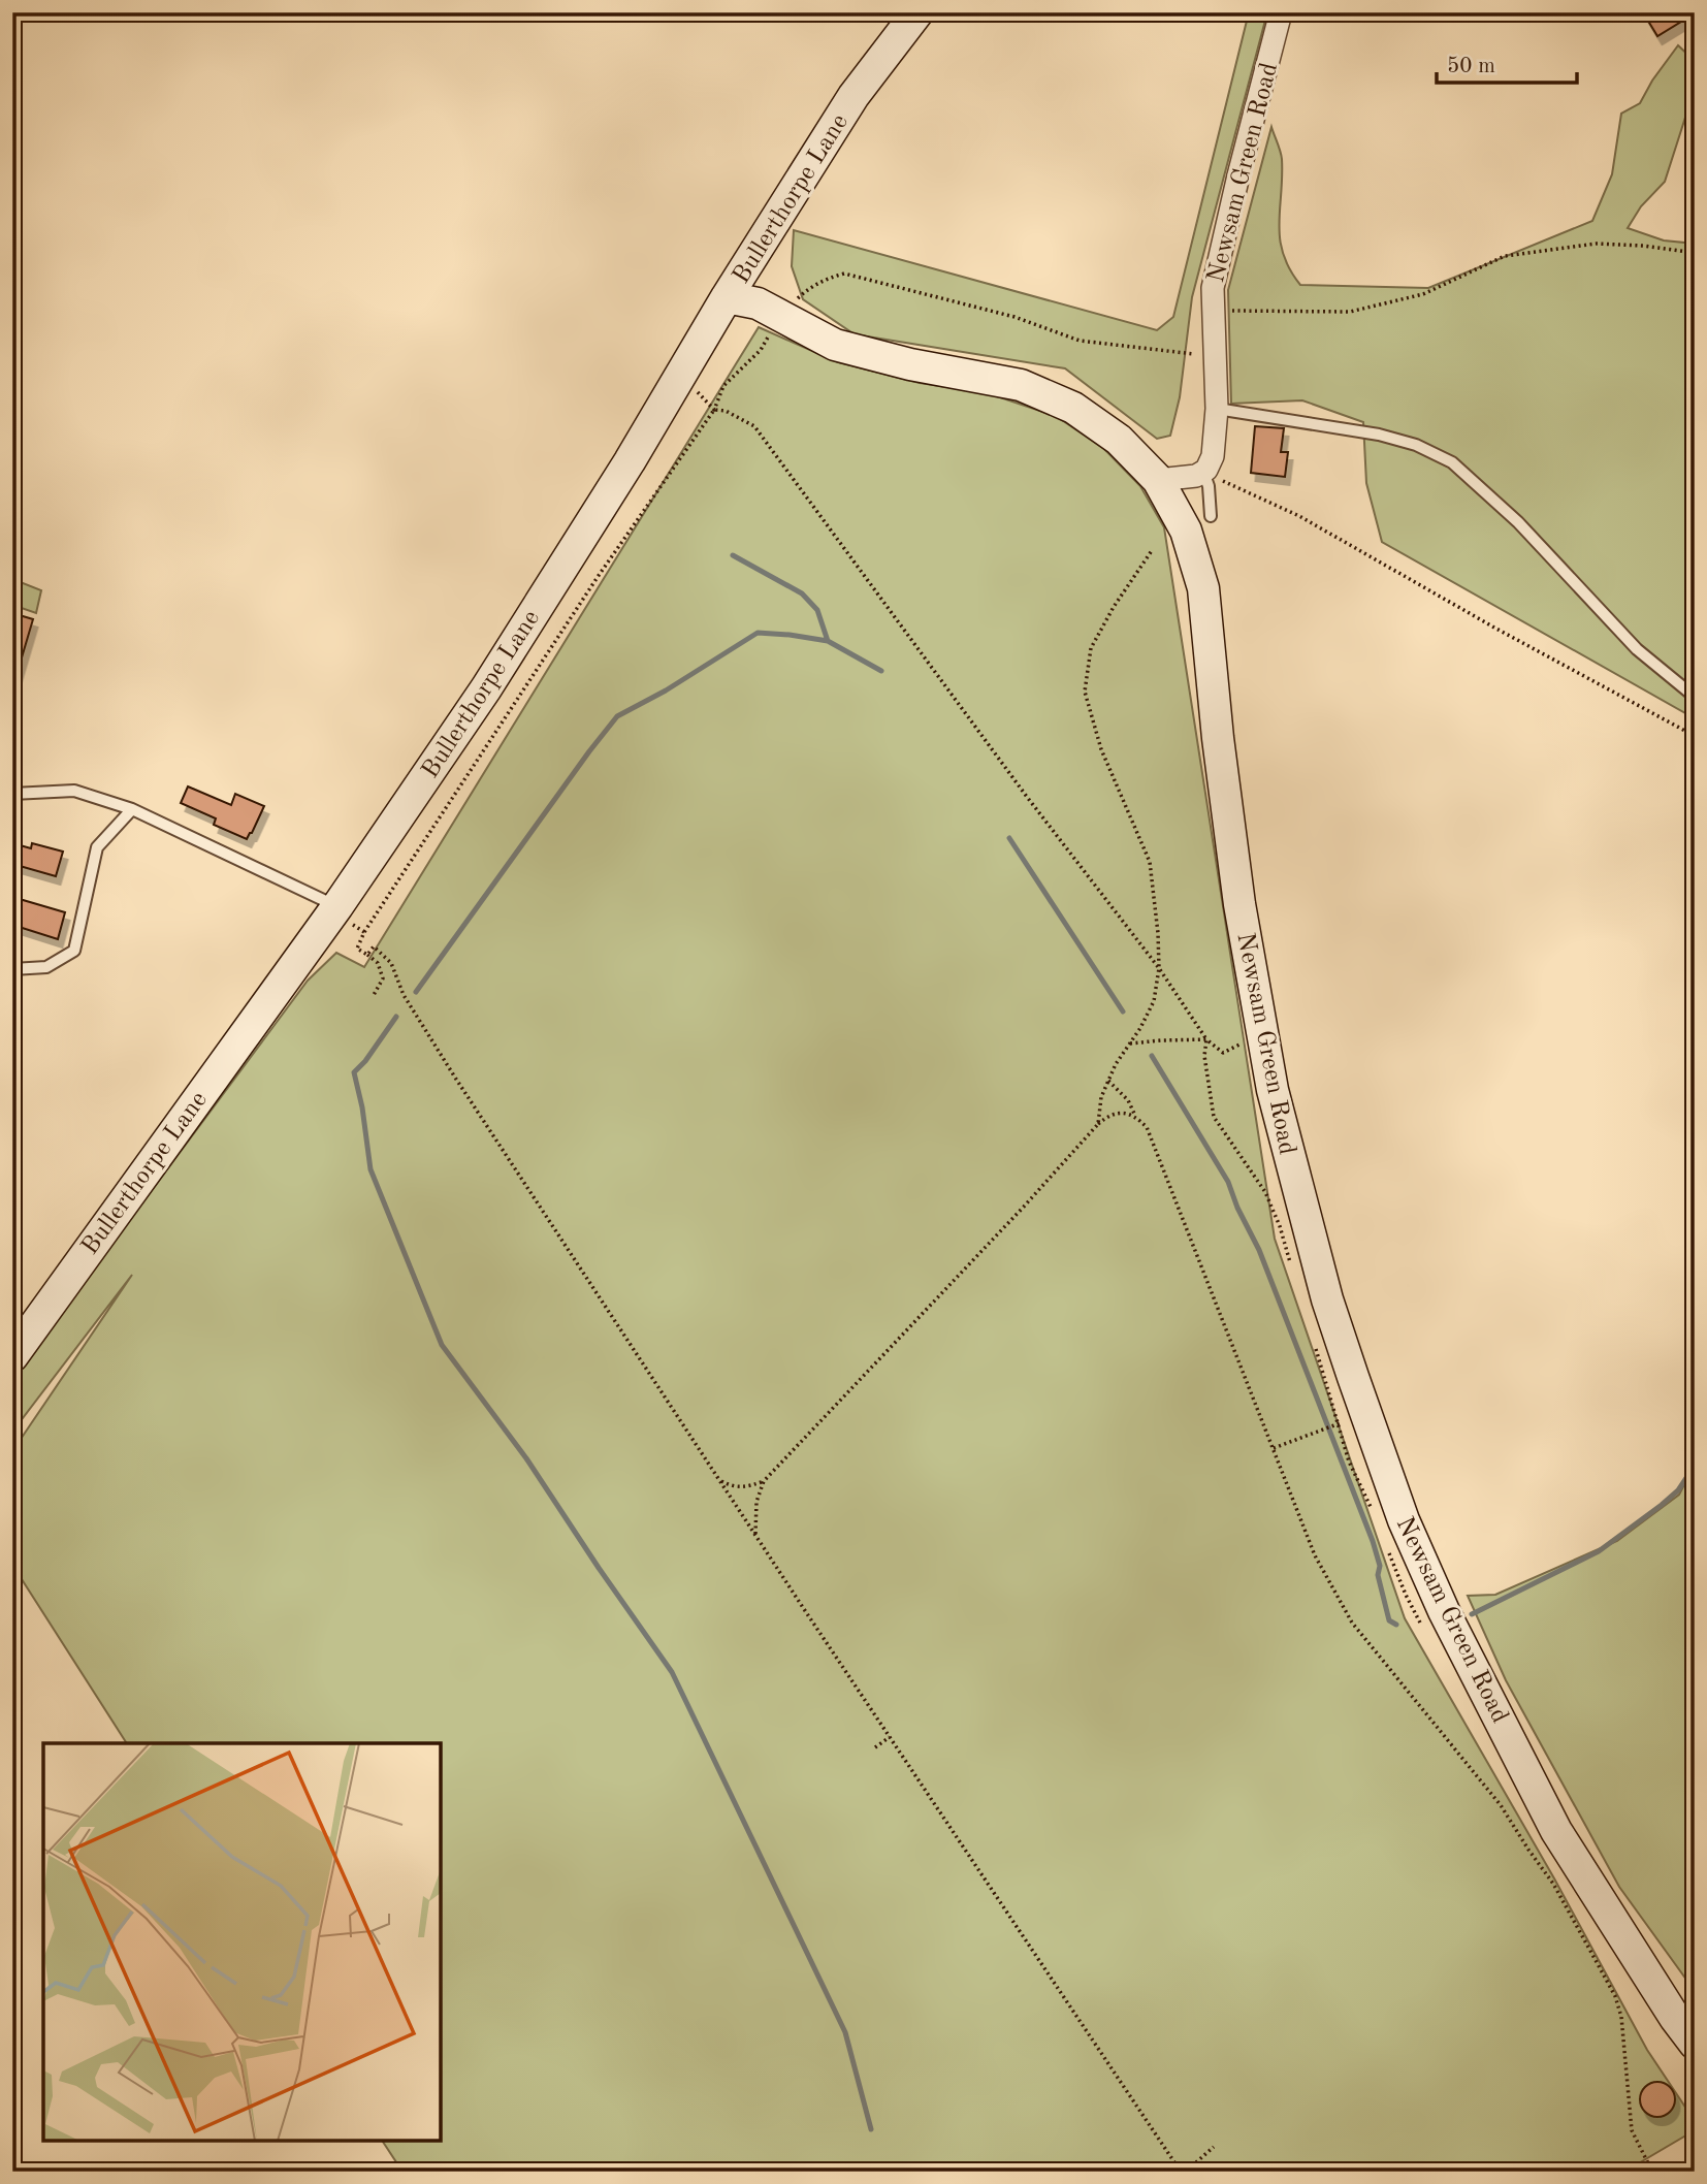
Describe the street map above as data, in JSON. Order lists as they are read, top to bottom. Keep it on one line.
{"streets":{"street":["Newsam Green Road","Bullerthorpe Lane"]},"crossings":[["Newsam Green Road","Bullerthorpe Lane"]],"scale_bar":"50 m"}
